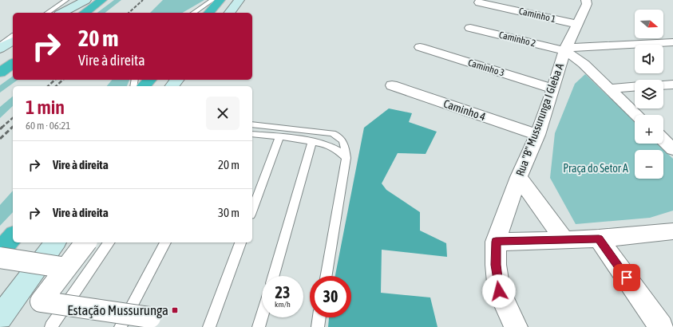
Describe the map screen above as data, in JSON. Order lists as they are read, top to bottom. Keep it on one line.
{"streets":{"street":["Caminho 1","Caminho 2","Caminho 3","Caminho 4","Rua \"B\" Mussurunga I Gleba A"]},"crossings":[["Caminho 1","Rua \"B\" Mussurunga I Gleba A"],["Caminho 2","Rua \"B\" Mussurunga I Gleba A"],["Caminho 3","Rua \"B\" Mussurunga I Gleba A"],["Caminho 4","Rua \"B\" Mussurunga I Gleba A"]],"parks":["Praça do Setor A"],"places":{"transit":["Estação Mussurunga"]},"north":"right","page":{"map_buttons":["+","−"],"turn":["20 m","Vire à direita"],"heading":["1 min","60 m · 06:21"],"list":[{"name":"Vire à direita","value":"20 m"},{"name":"Vire à direita","value":"30 m"}],"speed":"23 km/h","limit":"30"}}
